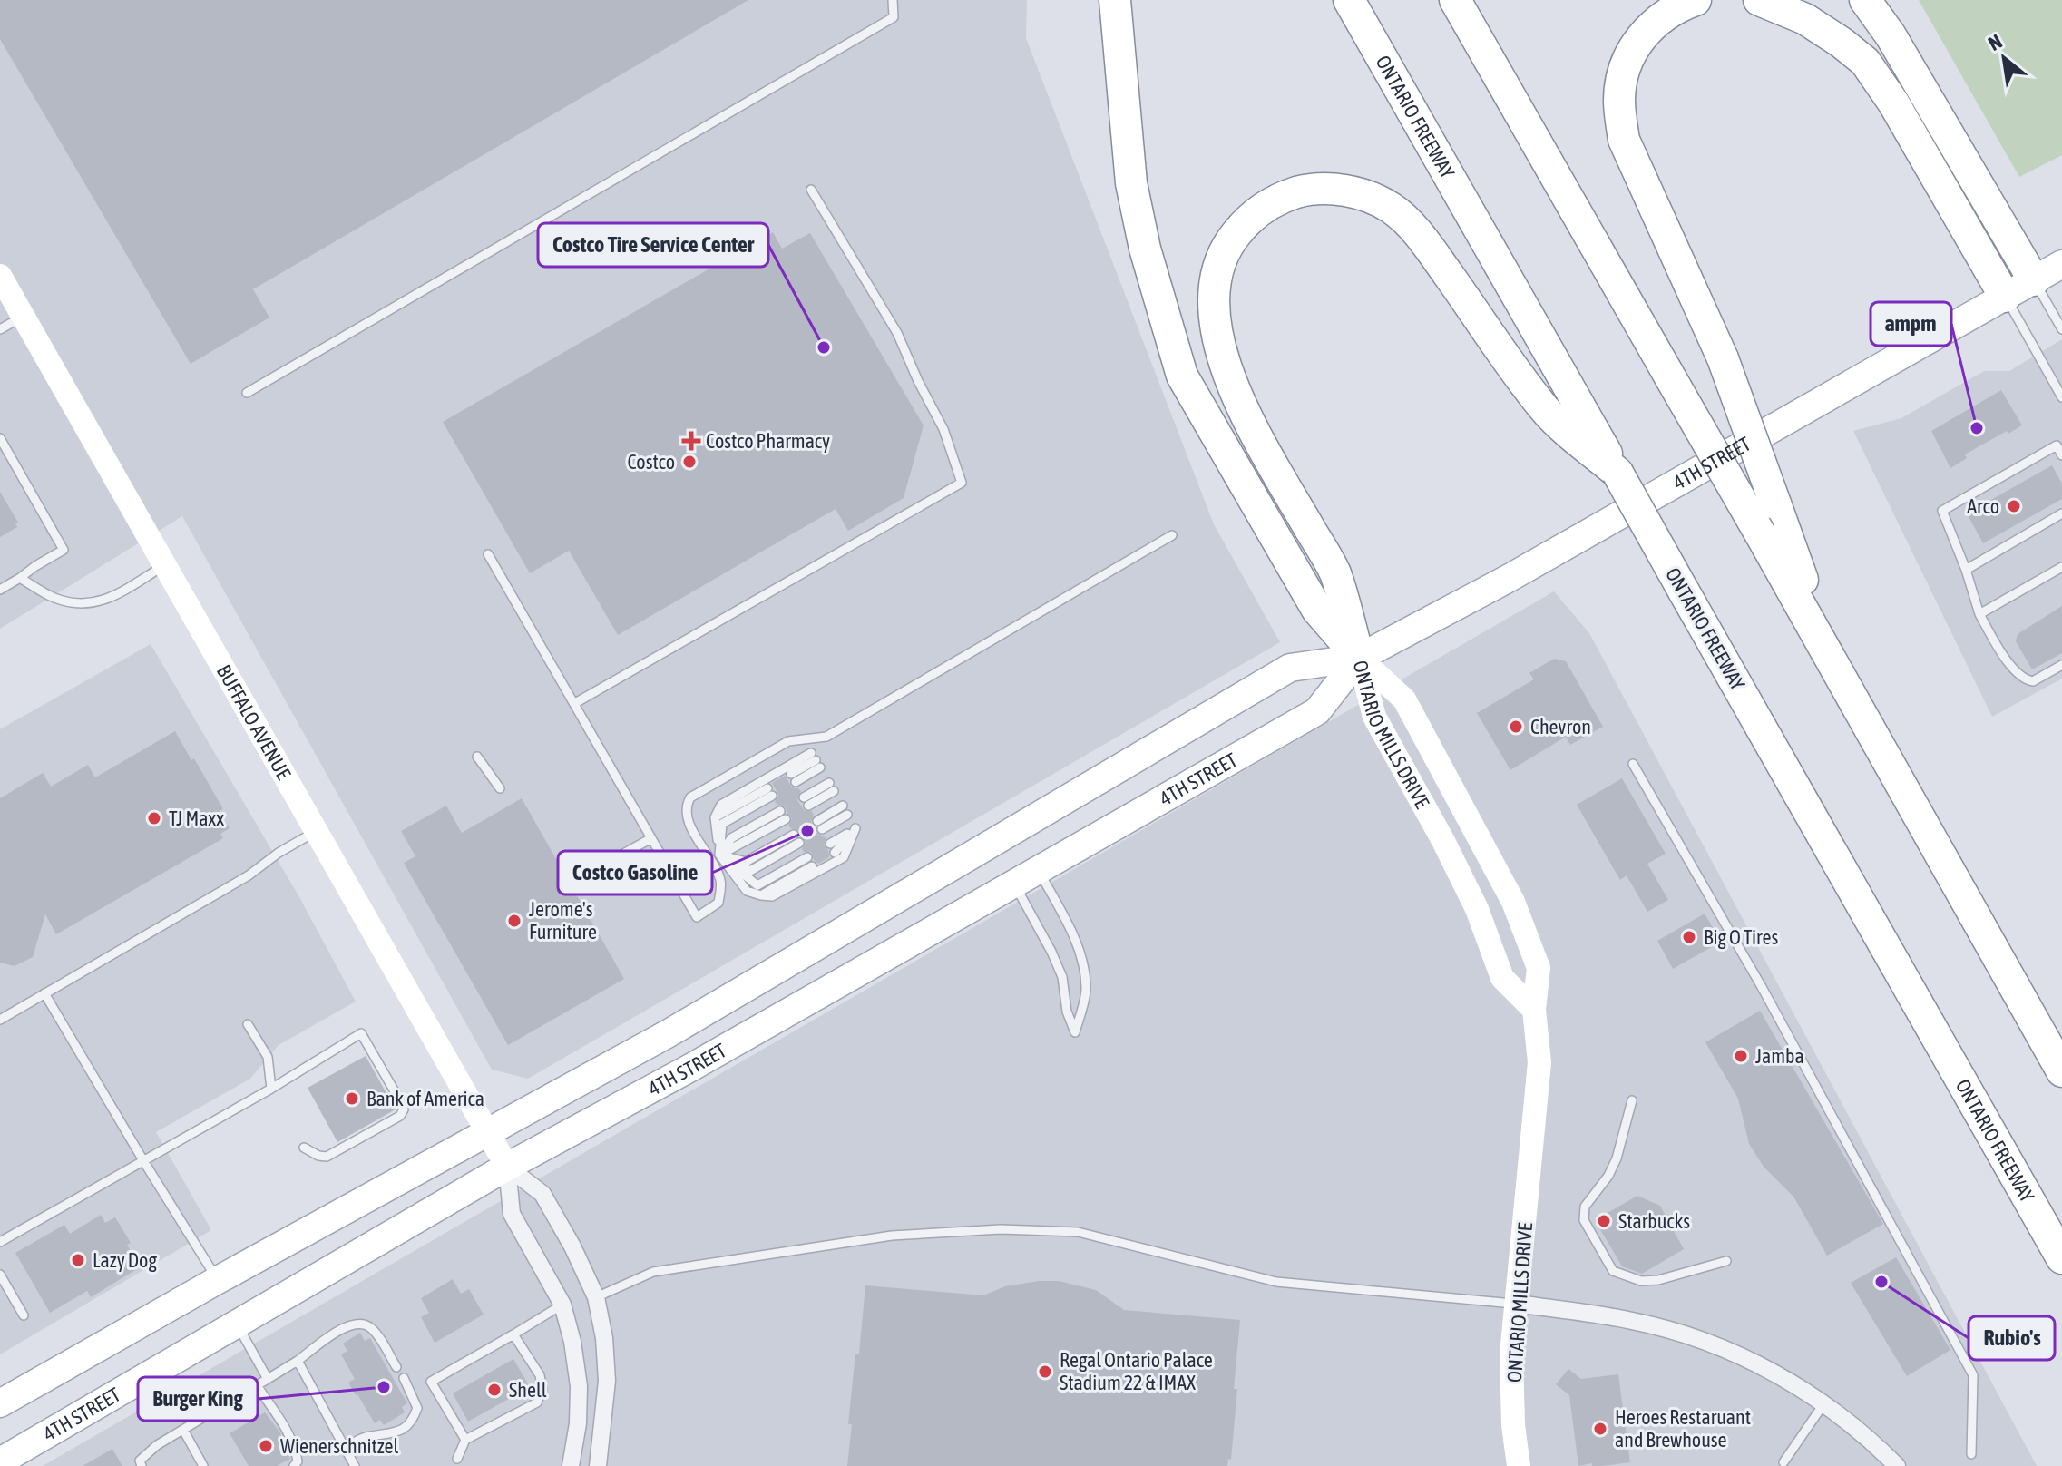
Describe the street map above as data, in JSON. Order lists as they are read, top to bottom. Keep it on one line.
{"streets":{"highway":["ONTARIO FREEWAY"],"main road":["4TH STREET"],"street":["BUFFALO AVENUE","ONTARIO MILLS DRIVE"]},"crossings":[["4TH STREET","BUFFALO AVENUE"],["4TH STREET","ONTARIO MILLS DRIVE"]],"places":{"other":["Costco Tire Service Center","ampm","Costco","Arco","Chevron","TJ Maxx","Costco Gasoline","Jerome's Furniture","Big O Tires","Jamba","Bank of America","Starbucks","Lazy Dog","Rubio's","Regal Ontario Palace Stadium 22 & IMAX","Burger King","Shell","Heroes Restaruant and Brewhouse","Wienerschnitzel"],"health":["Costco Pharmacy"]},"north":"top left"}
